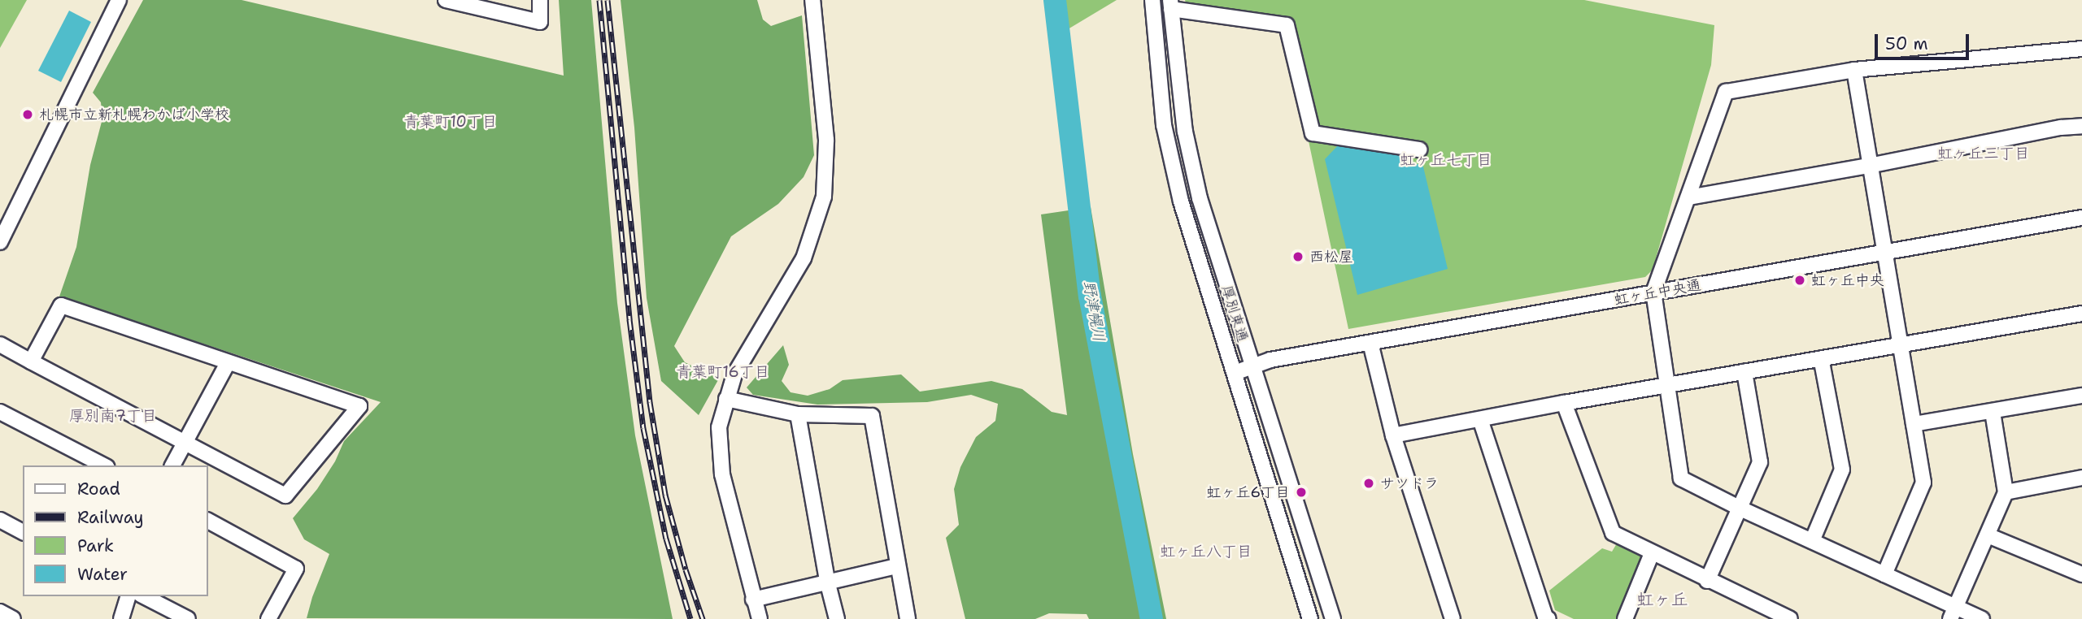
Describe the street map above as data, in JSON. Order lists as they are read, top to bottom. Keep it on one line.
{"streets":{"street":["虹ヶ丘中央通","厚別東通"]},"crossings":[["虹ヶ丘中央通","厚別東通"]],"districts":["青葉町10丁目","虹ヶ丘三丁目","虹ヶ丘七丁目","青葉町16丁目","厚別南7丁目","虹ヶ丘八丁目","虹ヶ丘"],"water":["野津幌川"],"places":["札幌市立新札幌わかば小学校","西松屋","虹ヶ丘中央","サツドラ","虹ヶ丘6丁目"],"legend":["Road","Railway","Park","Water"],"scale_bar":"50 m"}
